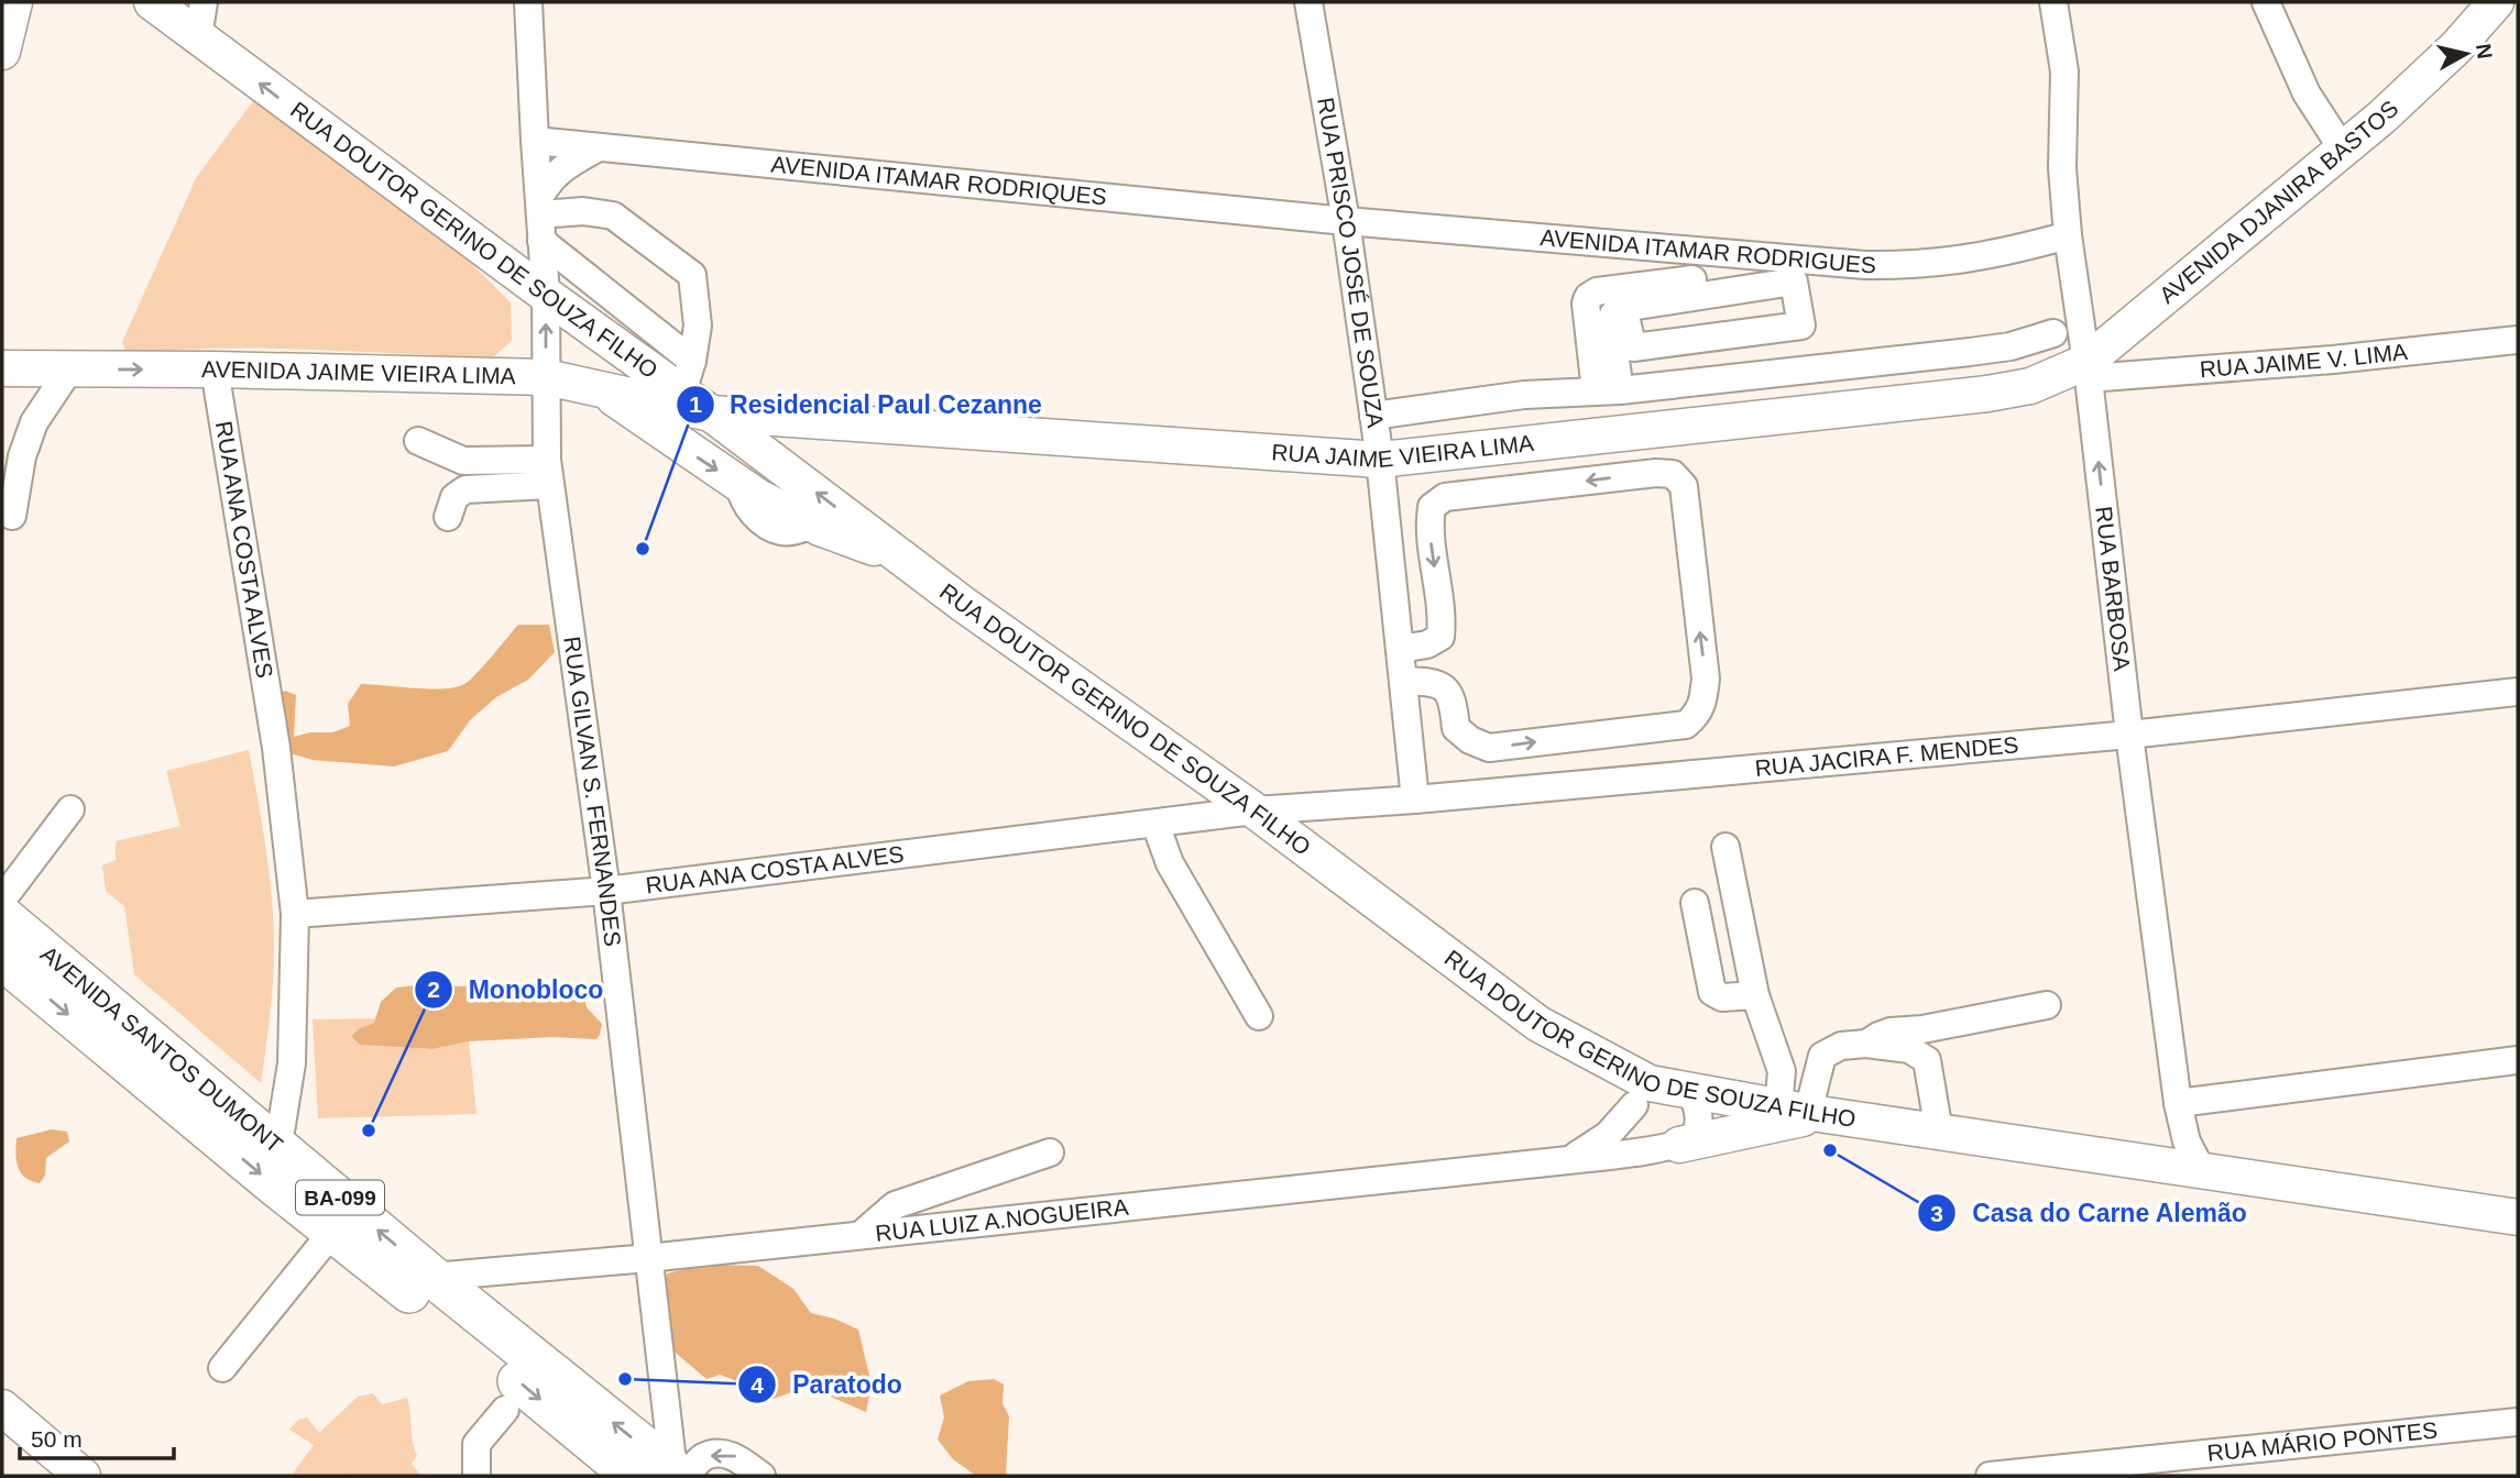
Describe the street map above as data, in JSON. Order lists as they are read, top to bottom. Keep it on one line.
{"streets":{"highway":["AVENIDA SANTOS DUMONT","BA-099"],"main road":["AVENIDA DJANIRA BASTOS","RUA DOUTOR GERINO DE SOUZA FILHO","AVENIDA JAIME VIEIRA LIMA","RUA JAIME VIEIRA LIMA"],"street":["AVENIDA ITAMAR RODRIQUES","AVENIDA ITAMAR RODRIGUES","RUA PRISCO JOSÉ DE SOUZA","RUA JAIME V. LIMA","RUA ANA COSTA ALVES","RUA BARBOSA","RUA JACIRA F. MENDES","RUA GILVAN S. FERNANDES","RUA LUIZ A.NOGUEIRA","RUA MÁRIO PONTES"]},"crossings":[["AVENIDA ITAMAR RODRIQUES","AVENIDA ITAMAR RODRIGUES"],["AVENIDA ITAMAR RODRIQUES","RUA PRISCO JOSÉ DE SOUZA"],["AVENIDA ITAMAR RODRIQUES","RUA GILVAN S. FERNANDES"],["AVENIDA DJANIRA BASTOS","RUA JAIME V. LIMA"],["AVENIDA DJANIRA BASTOS","RUA JAIME VIEIRA LIMA"],["AVENIDA DJANIRA BASTOS","RUA BARBOSA"],["RUA DOUTOR GERINO DE SOUZA FILHO","AVENIDA JAIME VIEIRA LIMA"],["RUA DOUTOR GERINO DE SOUZA FILHO","RUA JAIME VIEIRA LIMA"],["RUA DOUTOR GERINO DE SOUZA FILHO","RUA ANA COSTA ALVES"],["RUA DOUTOR GERINO DE SOUZA FILHO","RUA BARBOSA"],["RUA DOUTOR GERINO DE SOUZA FILHO","RUA JACIRA F. MENDES"],["RUA DOUTOR GERINO DE SOUZA FILHO","RUA GILVAN S. FERNANDES"],["RUA DOUTOR GERINO DE SOUZA FILHO","RUA LUIZ A.NOGUEIRA"],["AVENIDA ITAMAR RODRIGUES","RUA PRISCO JOSÉ DE SOUZA"],["AVENIDA ITAMAR RODRIGUES","RUA BARBOSA"],["RUA PRISCO JOSÉ DE SOUZA","RUA JAIME VIEIRA LIMA"],["RUA PRISCO JOSÉ DE SOUZA","RUA JACIRA F. MENDES"],["RUA JAIME V. LIMA","RUA JAIME VIEIRA LIMA"],["RUA JAIME V. LIMA","RUA BARBOSA"],["AVENIDA JAIME VIEIRA LIMA","RUA JAIME VIEIRA LIMA"],["AVENIDA JAIME VIEIRA LIMA","RUA ANA COSTA ALVES"],["AVENIDA JAIME VIEIRA LIMA","RUA GILVAN S. FERNANDES"],["RUA JAIME VIEIRA LIMA","RUA BARBOSA"],["RUA ANA COSTA ALVES","RUA JACIRA F. MENDES"],["RUA ANA COSTA ALVES","RUA GILVAN S. FERNANDES"],["RUA ANA COSTA ALVES","AVENIDA SANTOS DUMONT"],["RUA BARBOSA","RUA JACIRA F. MENDES"],["RUA GILVAN S. FERNANDES","AVENIDA SANTOS DUMONT"],["RUA GILVAN S. FERNANDES","RUA LUIZ A.NOGUEIRA"],["AVENIDA SANTOS DUMONT","RUA LUIZ A.NOGUEIRA"]],"places":["Residencial Paul Cezanne","Monobloco","Casa do Carne Alemão","Paratodo"],"scale_bar":"50 m","north":"right"}
